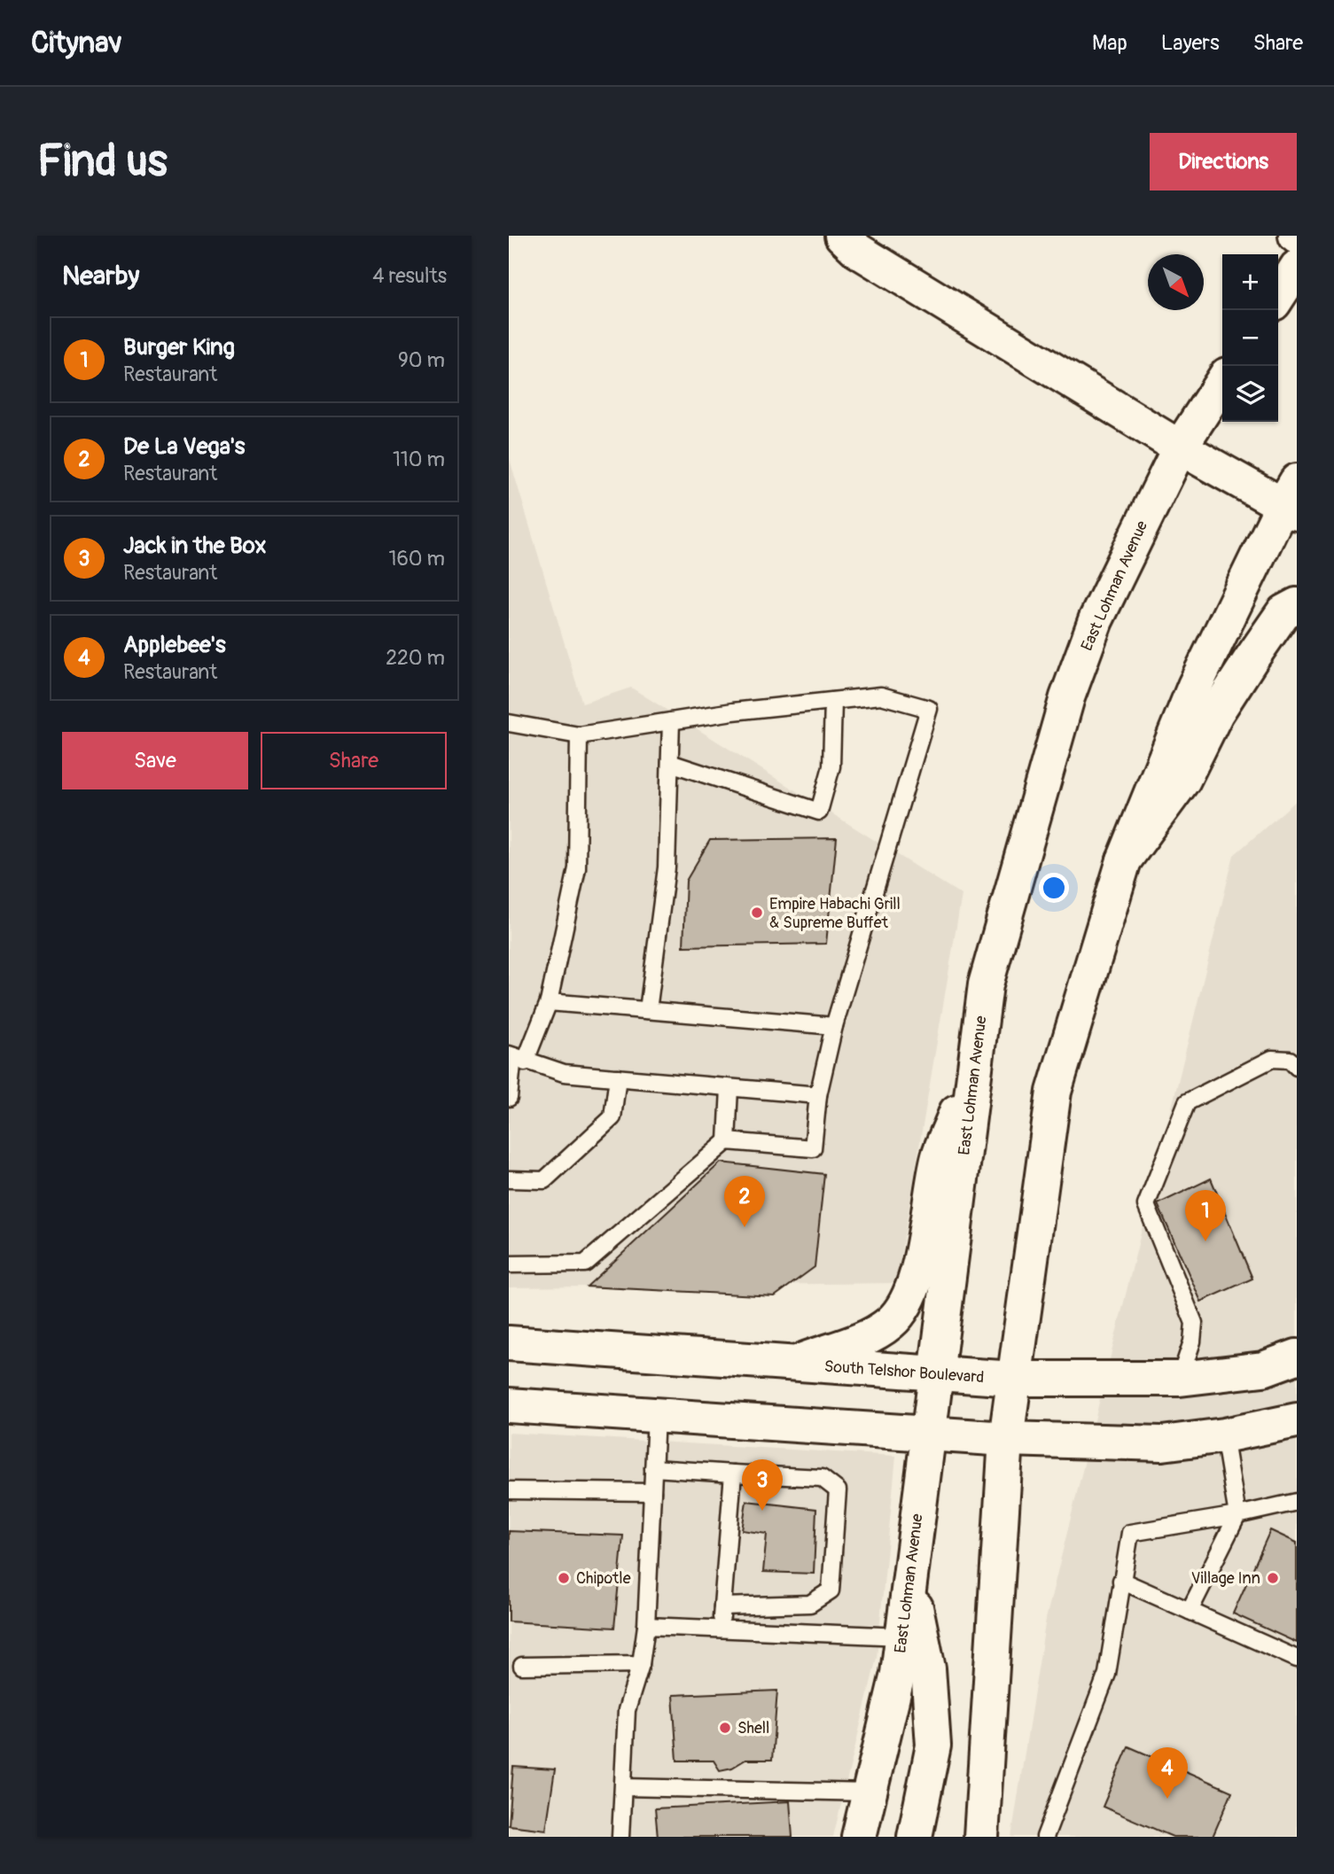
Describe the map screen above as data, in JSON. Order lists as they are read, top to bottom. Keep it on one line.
{"streets":{"main road":["East Lohman Avenue","South Telshor Boulevard"]},"crossings":[["East Lohman Avenue","South Telshor Boulevard"]],"places":["Empire Habachi Grill & Supreme Buffet","Chipotle","Village Inn","Shell"],"north":"bottom right","page":{"header":"Citynav","nav":["Map","Layers","Share"],"buttons":["Directions",["Save","Share"]],"title":"Find us","heading":["Nearby","4 results"],"map_buttons":["+","−"],"list":[{"mark":"1","name":"Burger King","note":"Restaurant","value":"90 m"},{"mark":"2","name":"De La Vega's","note":"Restaurant","value":"110 m"},{"mark":"3","name":"Jack in the Box","note":"Restaurant","value":"160 m"},{"mark":"4","name":"Applebee's","note":"Restaurant","value":"220 m"}],"pins":["2","1","3","4"]}}
